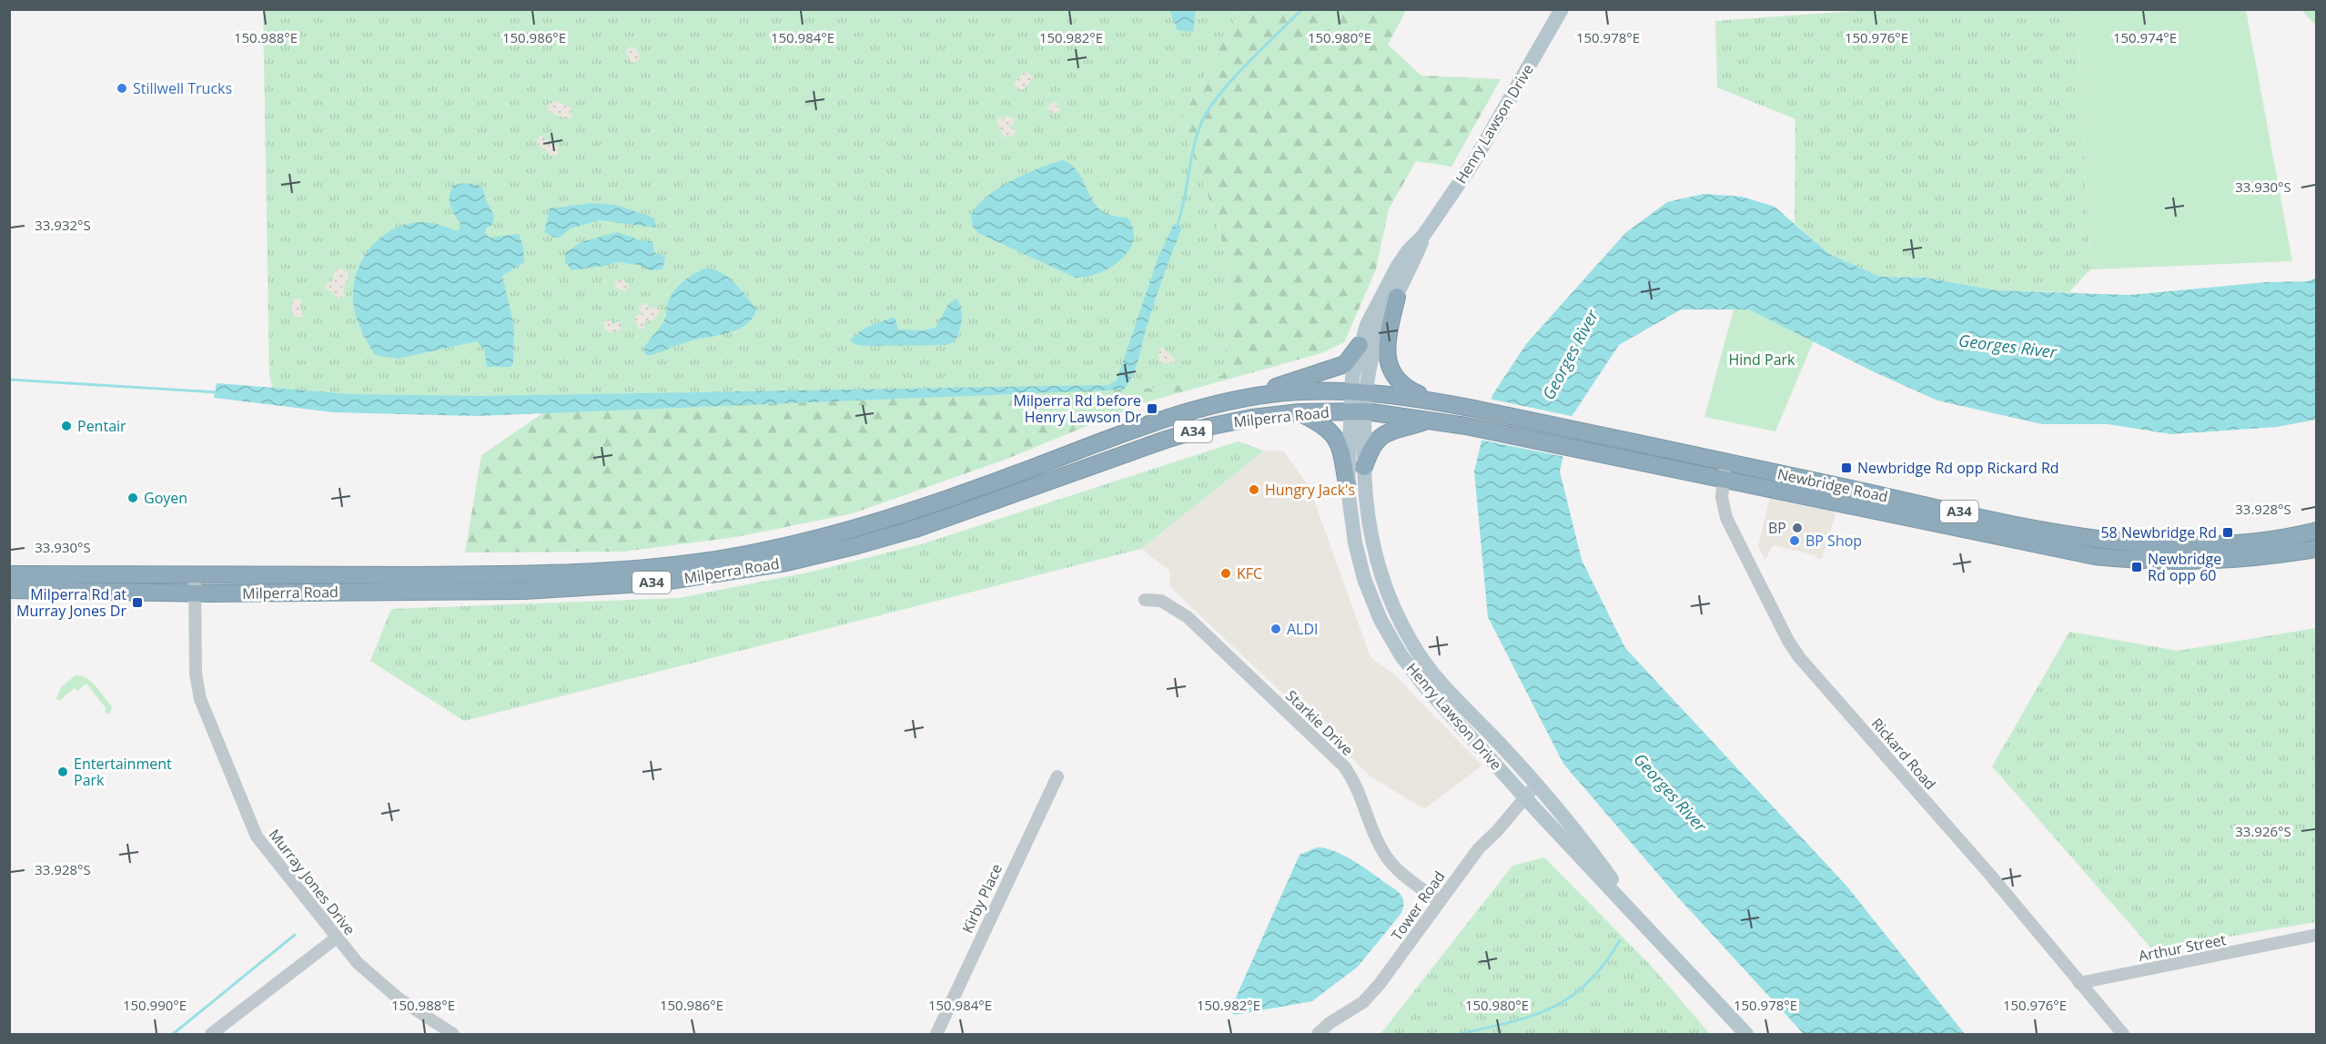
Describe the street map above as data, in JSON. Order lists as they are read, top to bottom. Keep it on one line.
{"streets":{"highway":["Milperra Road","A34","Newbridge Road"],"main road":["Henry Lawson Drive"],"street":["Starkie Drive","Rickard Road","Murray Jones Drive","Kirby Place","Tower Road","Arthur Street"]},"crossings":[["Henry Lawson Drive","Milperra Road"],["Henry Lawson Drive","Newbridge Road"],["Henry Lawson Drive","Tower Road"],["Milperra Road","Newbridge Road"],["Milperra Road","Murray Jones Drive"],["Newbridge Road","Rickard Road"],["Starkie Drive","Tower Road"],["Rickard Road","Arthur Street"]],"water":["Georges River"],"parks":["Hind Park"],"places":{"other":["Stillwell Trucks","Pentair","Hungry Jack's","Goyen","BP","BP Shop","KFC","ALDI","Entertainment Park"],"transit":["Milperra Rd before Henry Lawson Dr","Newbridge Rd opp Rickard Rd","58 Newbridge Rd","Newbridge Rd opp 60","Milperra Rd at Murray Jones Dr"]},"coordinates":["150.988°E","150.986°E","150.984°E","150.982°E","150.980°E","150.978°E","150.976°E","150.974°E","33.930°S","33.932°S","33.928°S","33.926°S","150.990°E"]}
